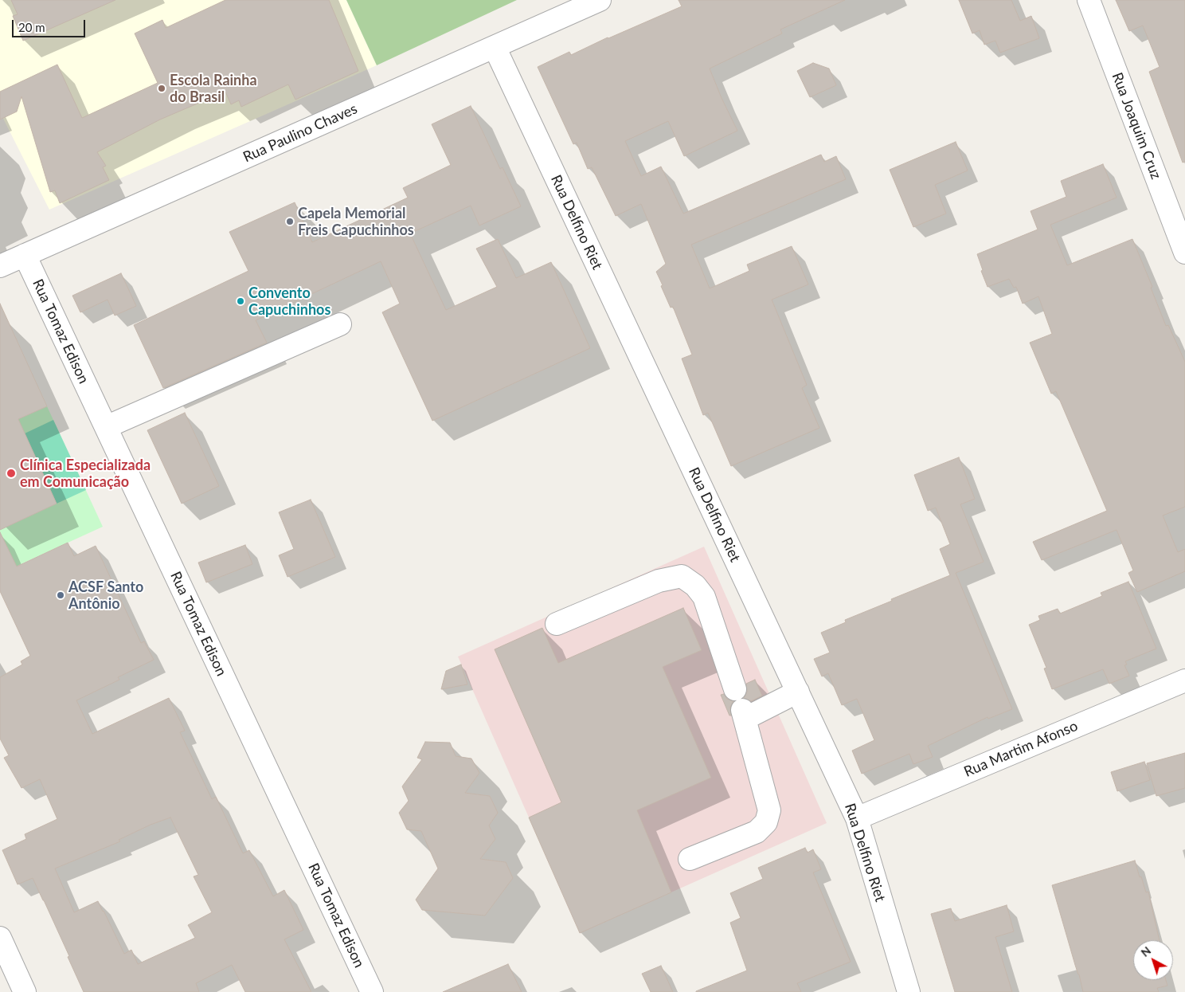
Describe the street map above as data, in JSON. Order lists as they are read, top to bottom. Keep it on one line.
{"streets":{"street":["Rua Joaquim Cruz","Rua Paulino Chaves","Rua Delfino Riet","Rua Tomaz Edison","Rua Martim Afonso"]},"crossings":[["Rua Paulino Chaves","Rua Delfino Riet"],["Rua Paulino Chaves","Rua Tomaz Edison"],["Rua Delfino Riet","Rua Martim Afonso"]],"places":["Escola Rainha do Brasil","Capela Memorial Freis Capuchinhos","Convento Capuchinhos","Clínica Especializada em Comunicação","ACSF Santo Antônio"],"scale_bar":"20 m","north":"top left"}
